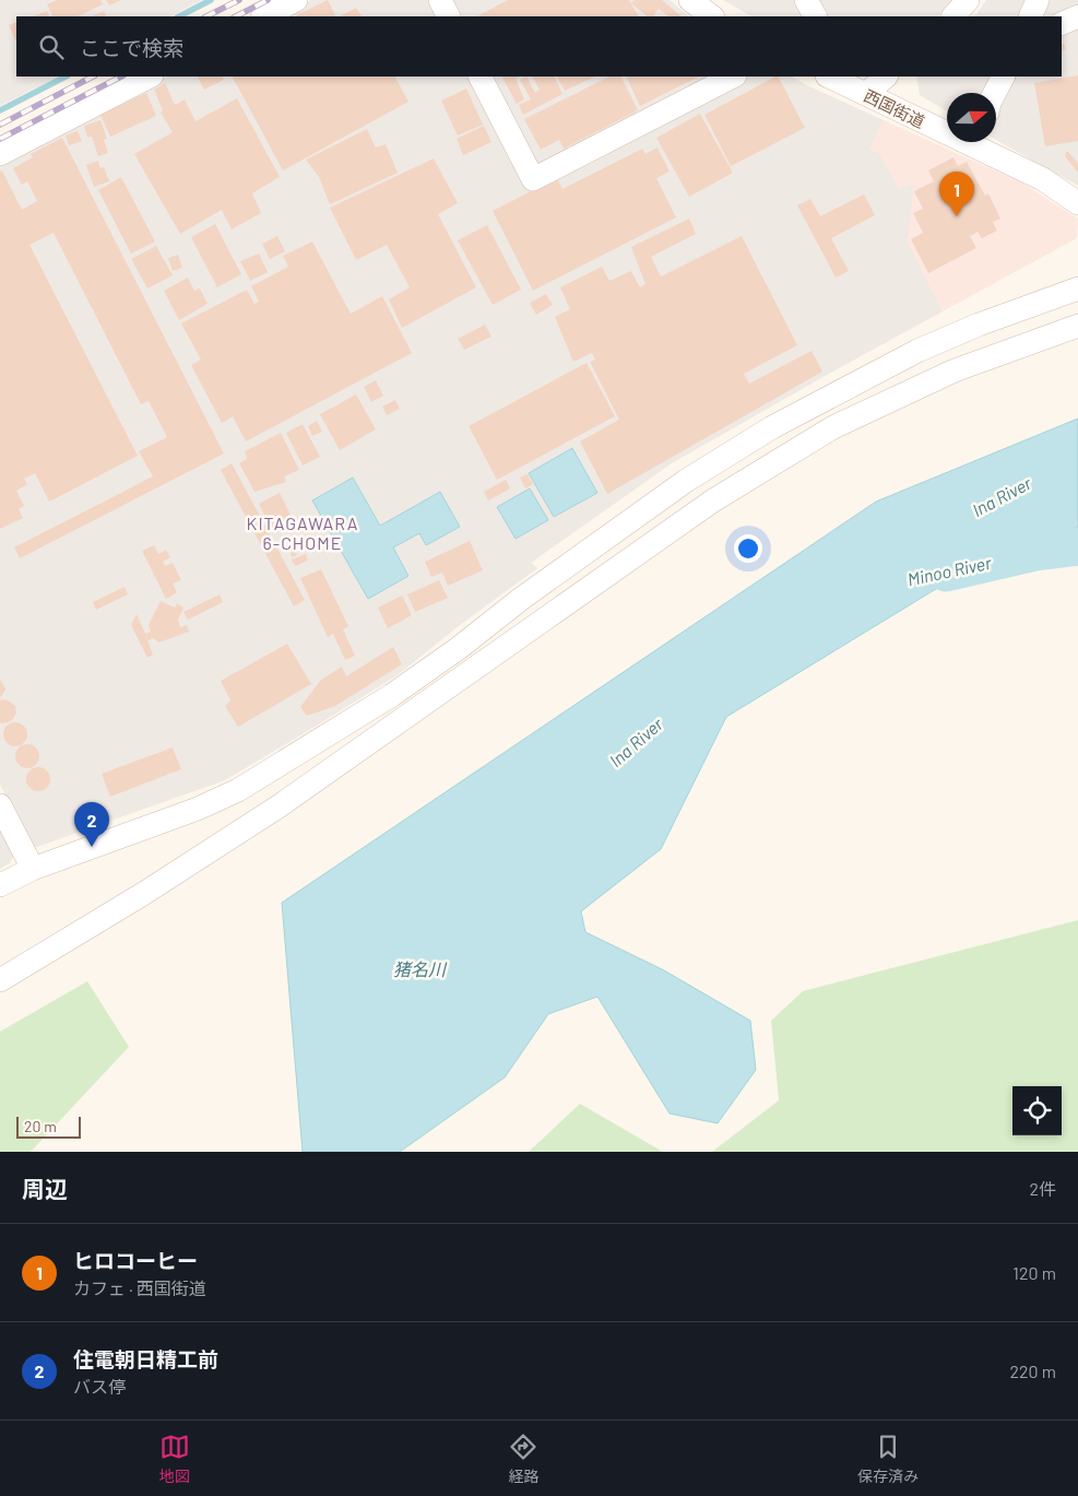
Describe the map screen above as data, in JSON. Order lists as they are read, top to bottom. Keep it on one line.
{"streets":{"street":["西国街道"]},"districts":["KITAGAWARA 6-CHOME"],"water":["Ina River","Minoo River","猪名川"],"scale_bar":"20 m","north":"right","page":{"search":"ここで検索","pins":["1","2"],"scale":"20 m","heading":["周辺","2件"],"list":[{"mark":"1","name":"ヒロコーヒー","note":"カフェ · 西国街道","value":"120 m"},{"mark":"2","name":"住電朝日精工前","note":"バス停","value":"220 m"}],"nav":["地図","経路","保存済み"]}}
